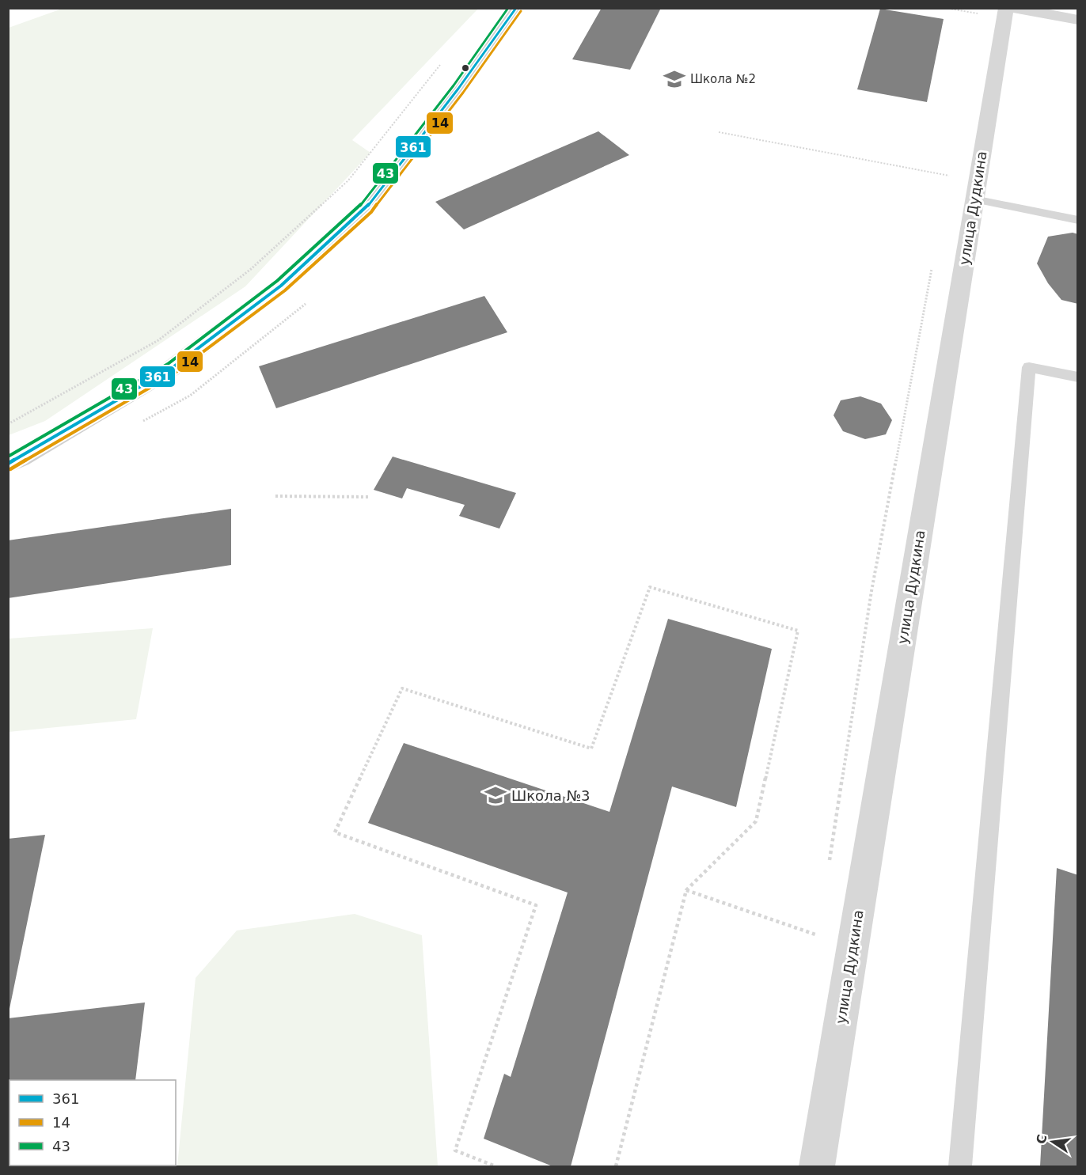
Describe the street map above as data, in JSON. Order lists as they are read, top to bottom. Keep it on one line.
{"streets":{"street":["улица Дудкина"]},"places":{"school or university":["Школа №2","Школа №3"]},"lines":["transit line 361","transit line 43","transit line 14"],"legend":["361","14","43"],"north":"left"}
